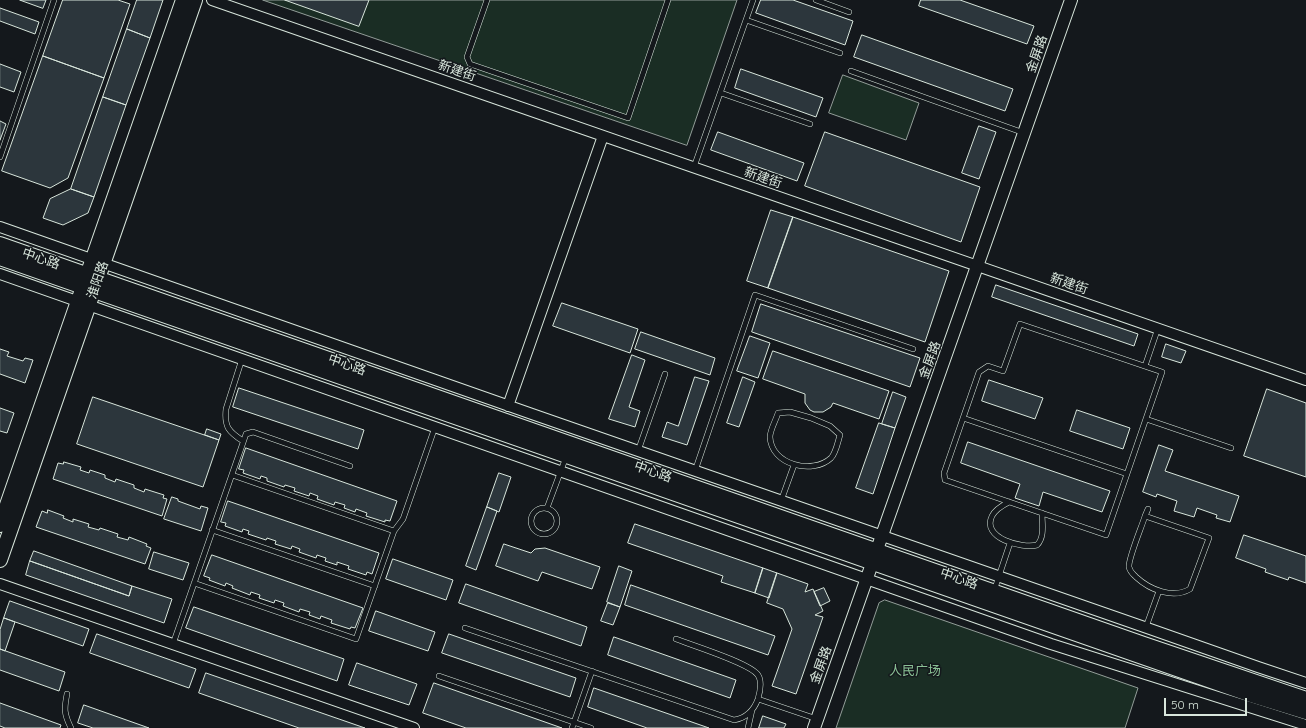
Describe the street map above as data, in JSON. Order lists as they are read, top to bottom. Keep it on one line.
{"streets":{"main road":["中心路","淮阳路"],"street":["金屏路","新建街"]},"crossings":[["金屏路","新建街"],["金屏路","中心路"],["中心路","淮阳路"]],"parks":["人民广场"],"scale_bar":"50 m"}
